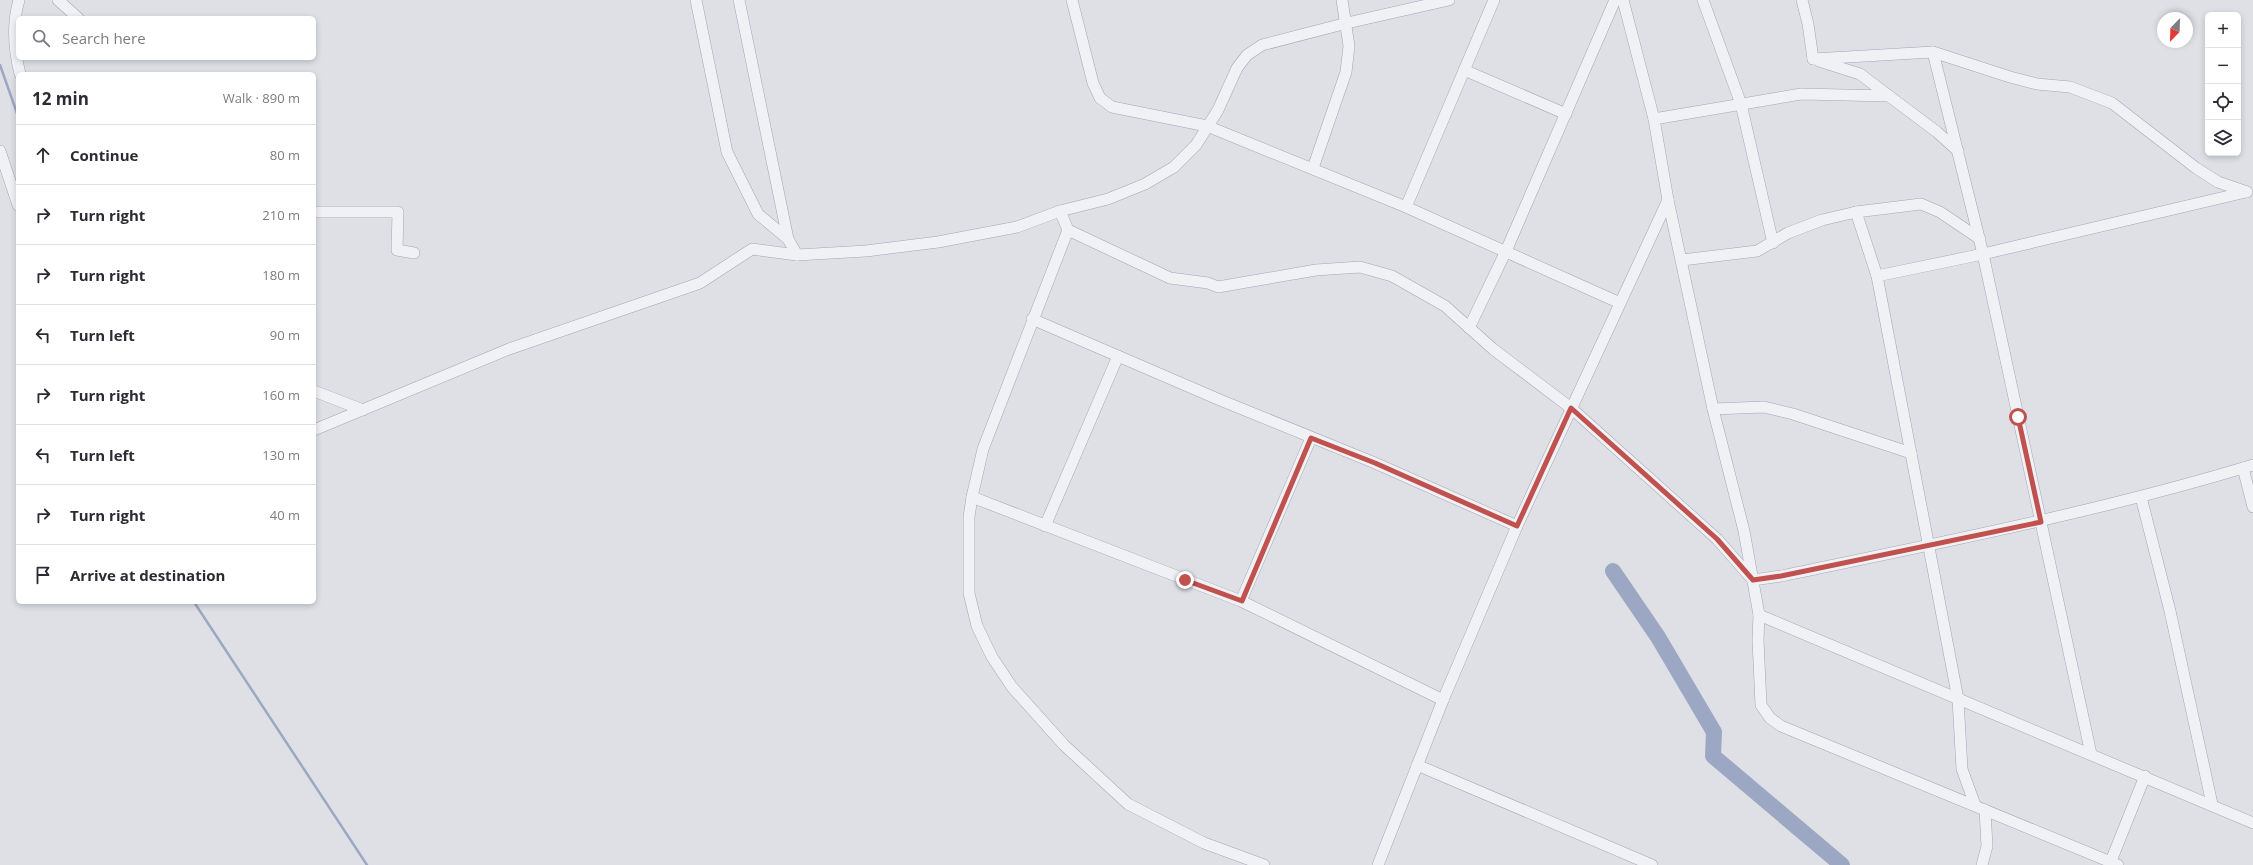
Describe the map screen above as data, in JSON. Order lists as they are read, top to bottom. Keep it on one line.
{"north":"bottom left","page":{"map_buttons":["+","−"],"search":"Search here","heading":["12 min","Walk · 890 m"],"list":[["Continue","80 m"],["Turn right","210 m"],["Turn right","180 m"],["Turn left","90 m"],["Turn right","160 m"],["Turn left","130 m"],["Turn right","40 m"],"Arrive at destination"]}}
